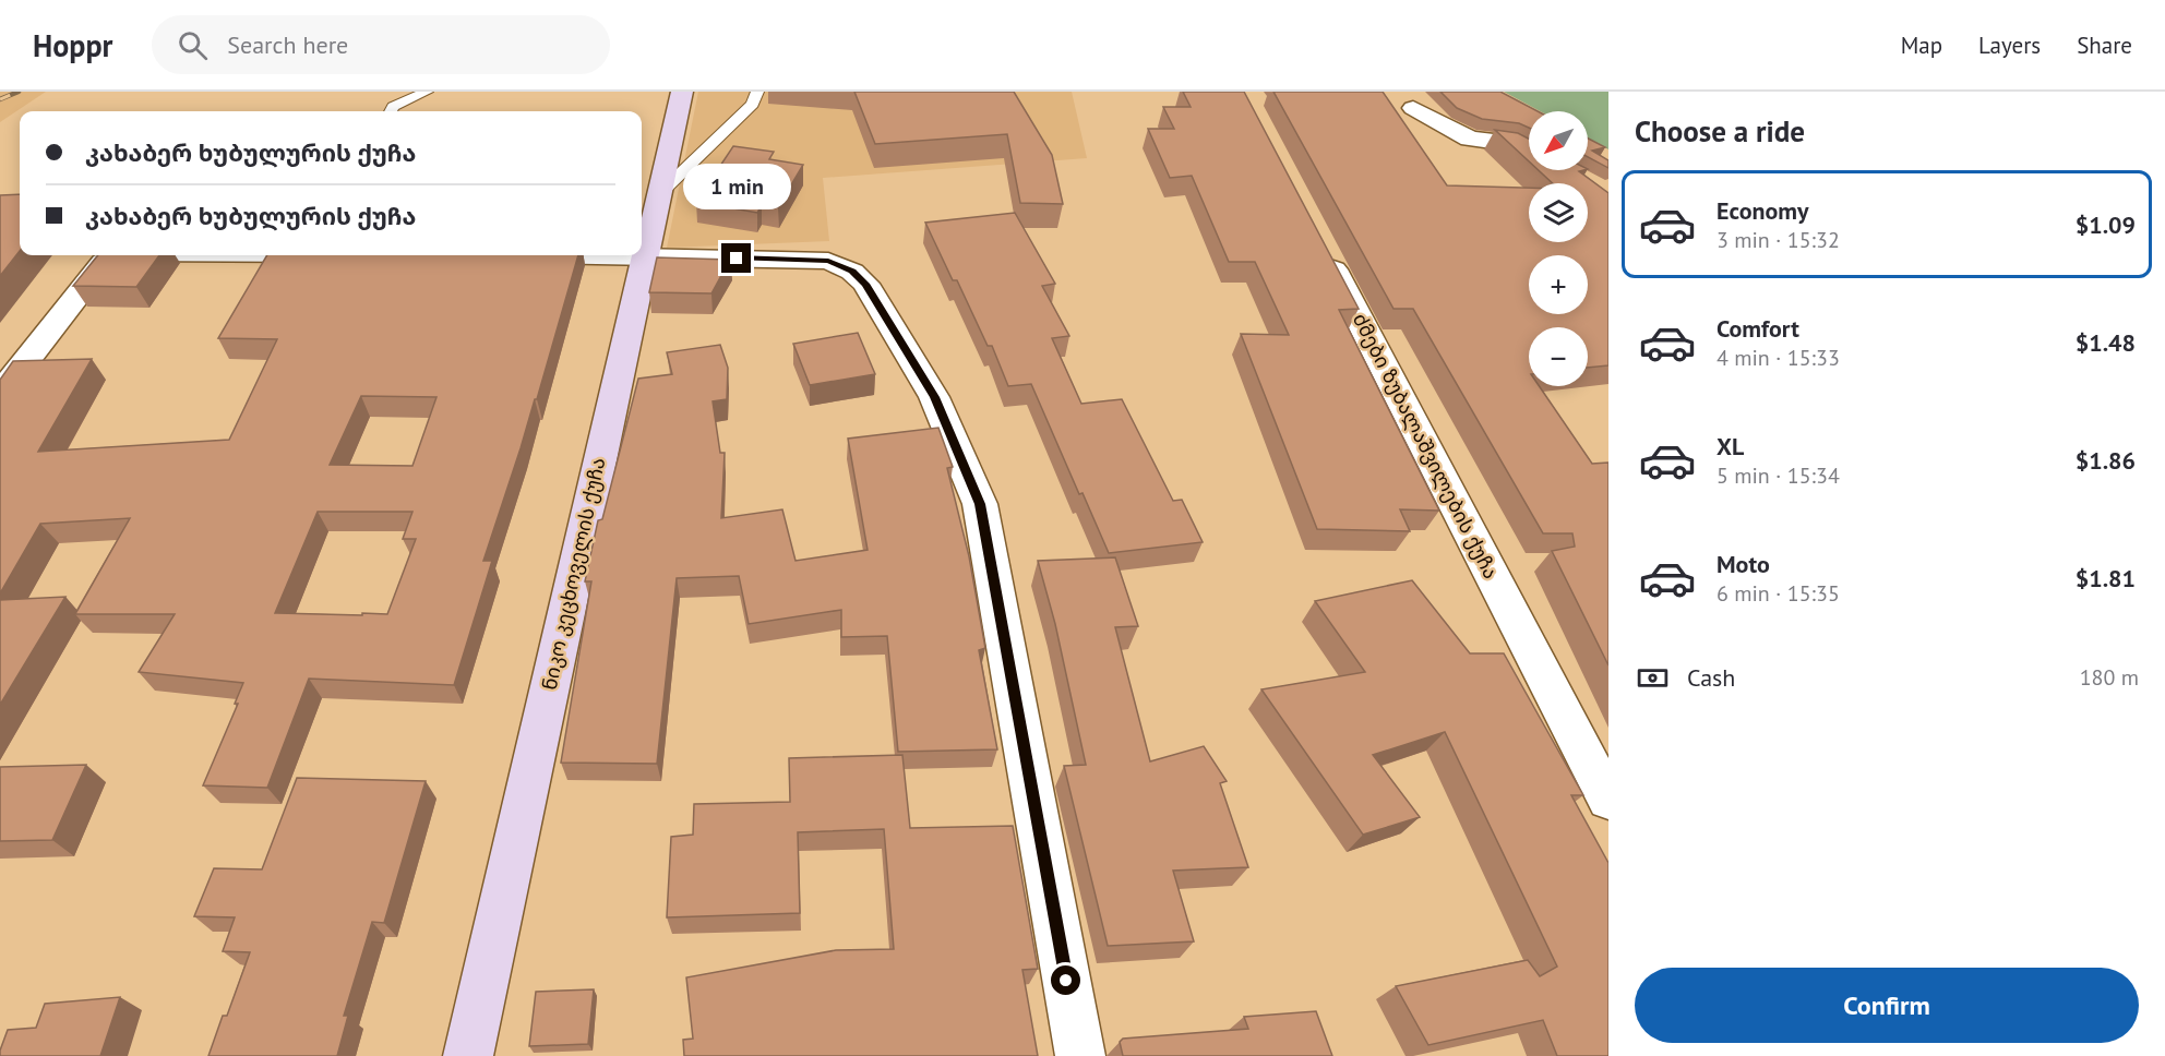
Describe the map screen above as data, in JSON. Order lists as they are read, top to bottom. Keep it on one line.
{"streets":{"main road":["ნიკო კეცხოველის ქუჩა"],"street":["ძმები ზუბალაშვილების ქუჩა"]},"north":"bottom left","page":{"header":"Hoppr","search":"Search here","nav":["Map","Layers","Share"],"heading":"Choose a ride","map_buttons":["+","−"],"banner":["კახაბერ ხუბულურის ქუჩა","კახაბერ ხუბულურის ქუჩა"],"bubble":"1 min","list":[{"name":"Economy","note":"3 min · 15:32","value":"$1.09"},{"name":"Comfort","note":"4 min · 15:33","value":"$1.48"},{"name":"XL","note":"5 min · 15:34","value":"$1.86"},{"name":"Moto","note":"6 min · 15:35","value":"$1.81"}],"pay":["Cash","180 m"],"buttons":"Confirm"}}
